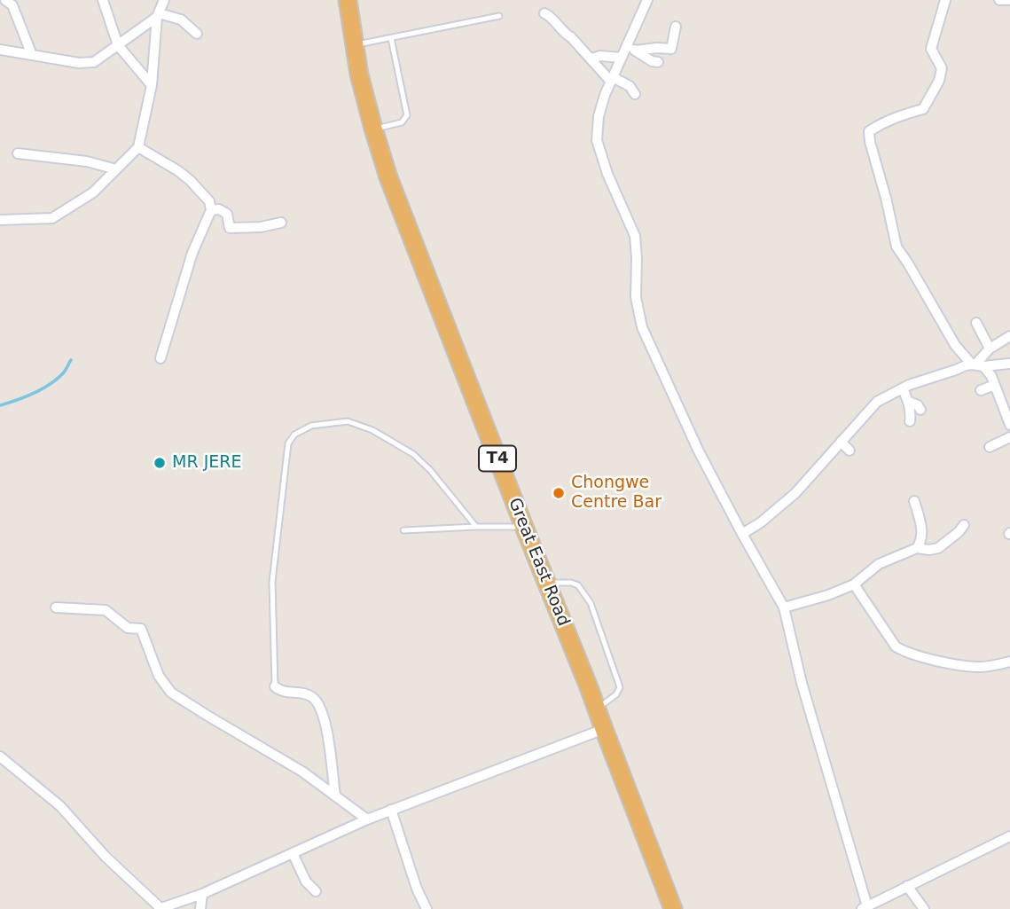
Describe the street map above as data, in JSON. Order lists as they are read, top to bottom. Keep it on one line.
{"streets":{"highway":["T4","Great East Road"]},"places":["MR JERE","Chongwe Centre Bar"]}
